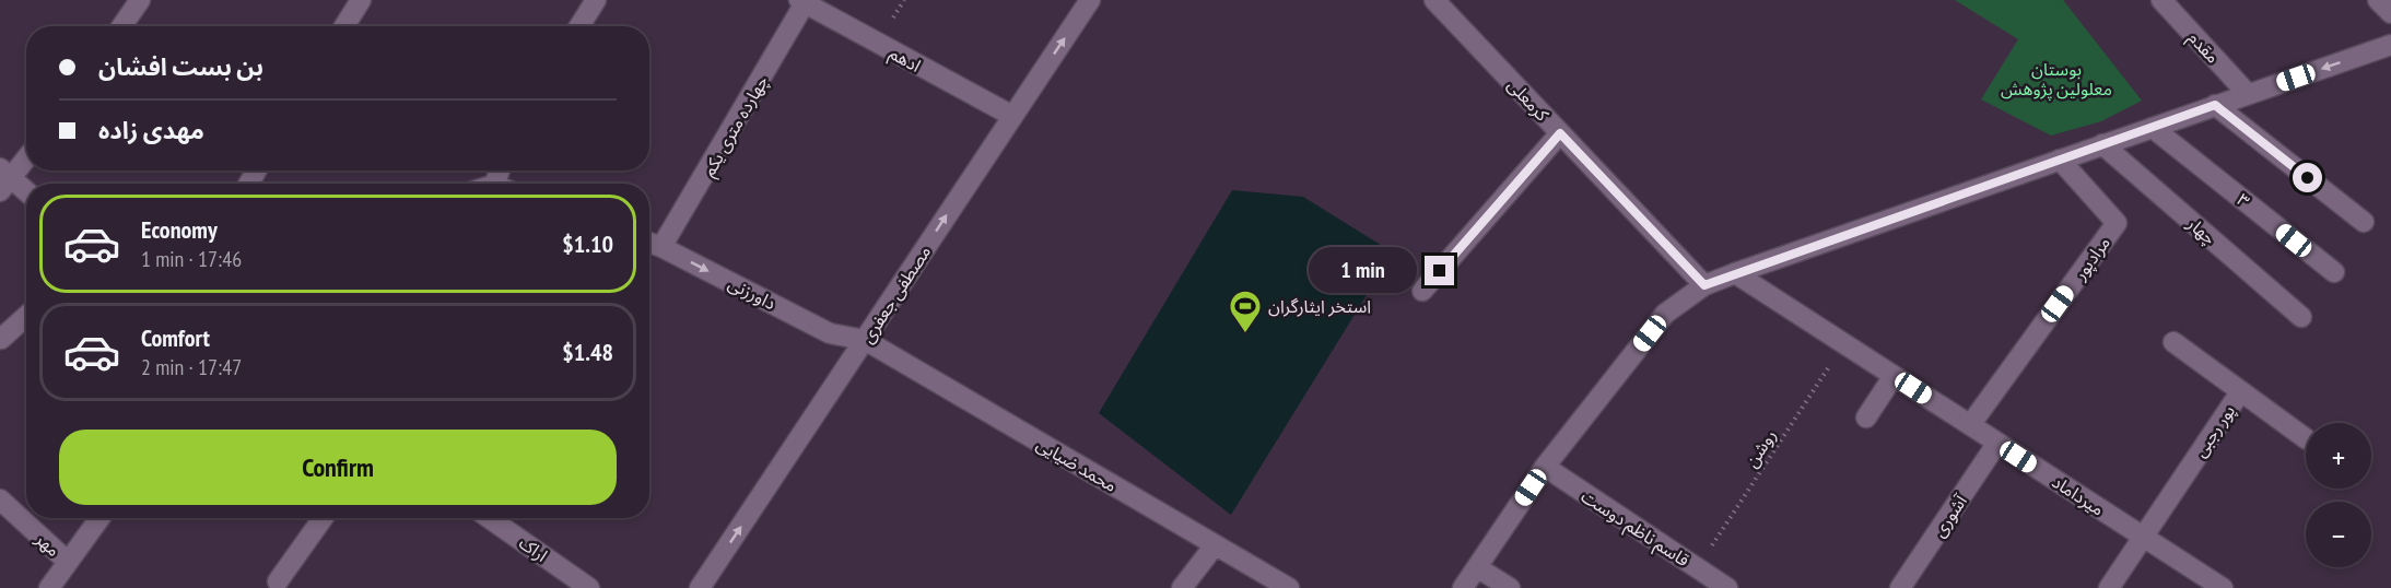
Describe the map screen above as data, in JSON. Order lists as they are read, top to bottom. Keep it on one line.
{"streets":{"street":["مقدم","ادهم","کرمعلی","چهارده متری یکم","۳","چهار","مرادپور","داورزنی","مصطفی جعفری","پور رجبی","محمد ضیایی","میرداماد","آشوری","قاسم ناظم دوست","مهر","اراک"],"path":["روشن"]},"crossings":[["ادهم","چهارده متری یکم"],["ادهم","مصطفی جعفری"],["چهارده متری یکم","داورزنی"],["مرادپور","میرداماد"],["داورزنی","مصطفی جعفری"],["داورزنی","محمد ضیایی"],["مصطفی جعفری","محمد ضیایی"],["پور رجبی","میرداماد"],["روشن","میرداماد"],["روشن","قاسم ناظم دوست"],["میرداماد","آشوری"]],"one_way":["داورزنی","مصطفی جعفری"],"parks":["بوستان معلولین پژوهش"],"places":{"sports":["استخر ایثارگران"]},"page":{"banner":["بن بست افشان","مهدی زاده"],"list":[{"name":"Economy","note":"1 min · 17:46","value":"$1.10"},{"name":"Comfort","note":"2 min · 17:47","value":"$1.48"}],"bubble":"1 min","buttons":"Confirm","map_buttons":["+","−"]}}
